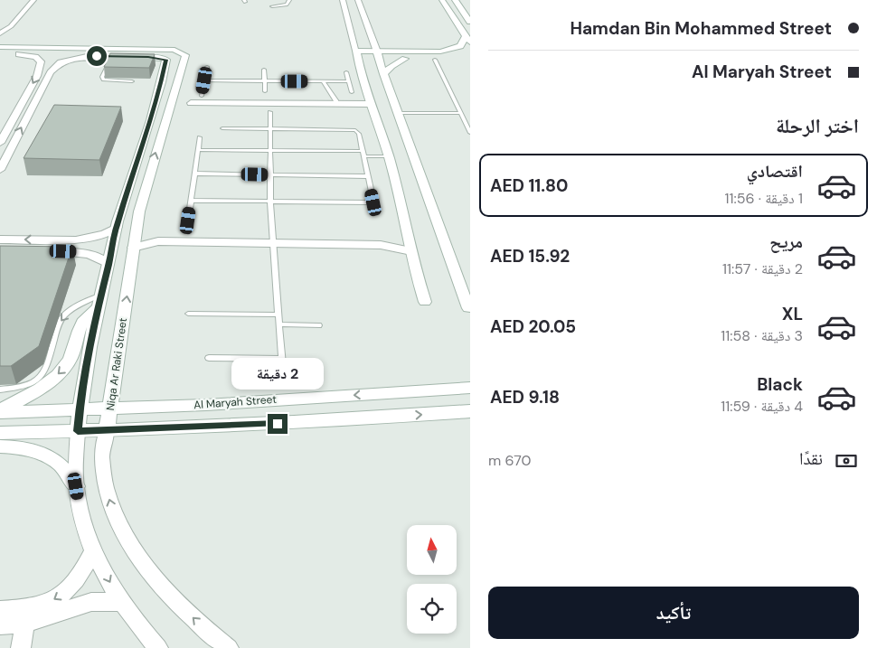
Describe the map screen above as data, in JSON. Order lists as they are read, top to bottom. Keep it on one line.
{"streets":{"street":["Niqa Ar Raki Street","Al Maryah Street"]},"crossings":[["Niqa Ar Raki Street","Al Maryah Street"]],"north":"top","page":{"banner":["Hamdan Bin Mohammed Street","Al Maryah Street"],"heading":"اختر الرحلة","list":[{"name":"اقتصادي","note":"1 دقيقة · 11:56","value":"AED 11.80"},{"name":"مريح","note":"2 دقيقة · 11:57","value":"AED 15.92"},{"name":"XL","note":"3 دقيقة · 11:58","value":"AED 20.05"},{"name":"Black","note":"4 دقيقة · 11:59","value":"AED 9.18"}],"bubble":"2 دقيقة","pay":["نقدًا","670 m"],"buttons":"تأكيد"}}
